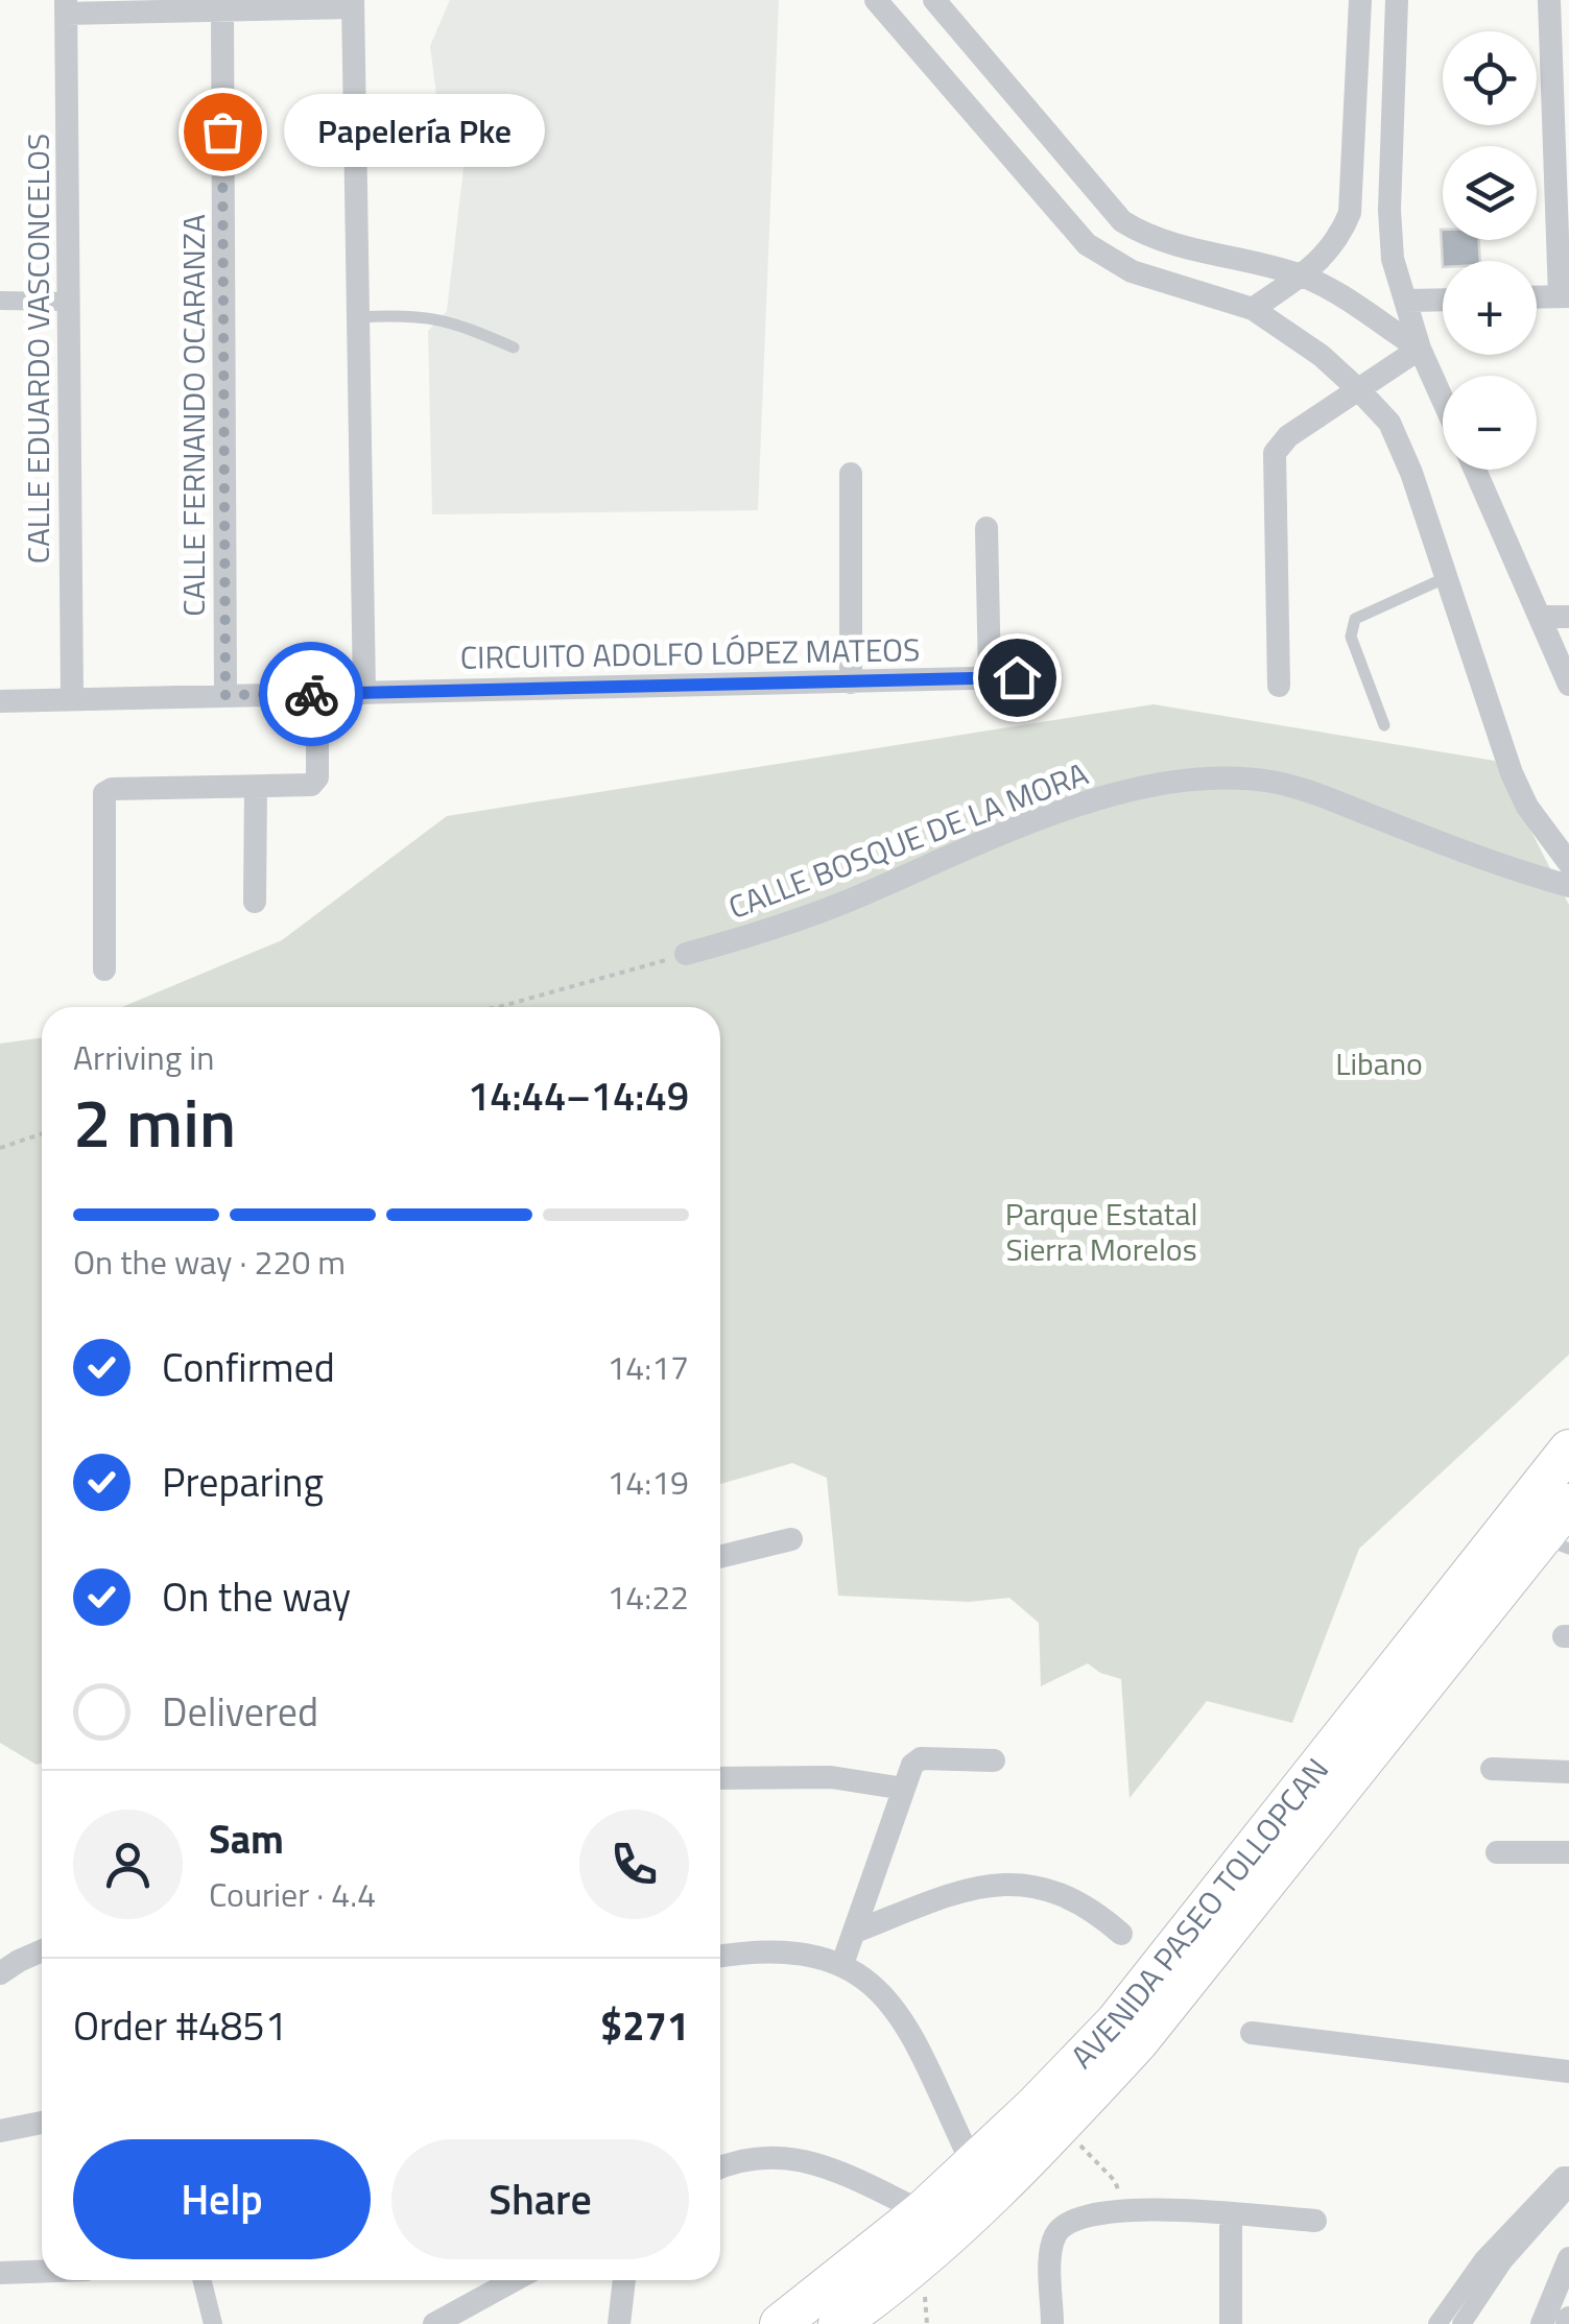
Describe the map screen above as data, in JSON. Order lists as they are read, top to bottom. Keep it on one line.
{"streets":{"highway":["AVENIDA PASEO TOLLOPCAN"],"street":["CALLE EDUARDO VASCONCELOS","CALLE FERNANDO OCARANZA","CIRCUITO ADOLFO LÓPEZ MATEOS","CALLE BOSQUE DE LA MORA"]},"crossings":[["CALLE EDUARDO VASCONCELOS","CIRCUITO ADOLFO LÓPEZ MATEOS"],["CALLE FERNANDO OCARANZA","CIRCUITO ADOLFO LÓPEZ MATEOS"]],"parks":["Libano","Parque Estatal Sierra Morelos"],"places":["Papelería Pke"],"page":{"map_buttons":["+","−"],"bubble":"Papelería Pke","heading":["2 min","Arriving in","14:44–14:49"],"panel":["Sam","Courier · 4.4","Order #4851","$271"],"bar":"On the way · 220 m","list":[["Confirmed","14:17"],["Preparing","14:19"],["On the way","14:22"],"Delivered"],"buttons":["Help","Share"]}}
